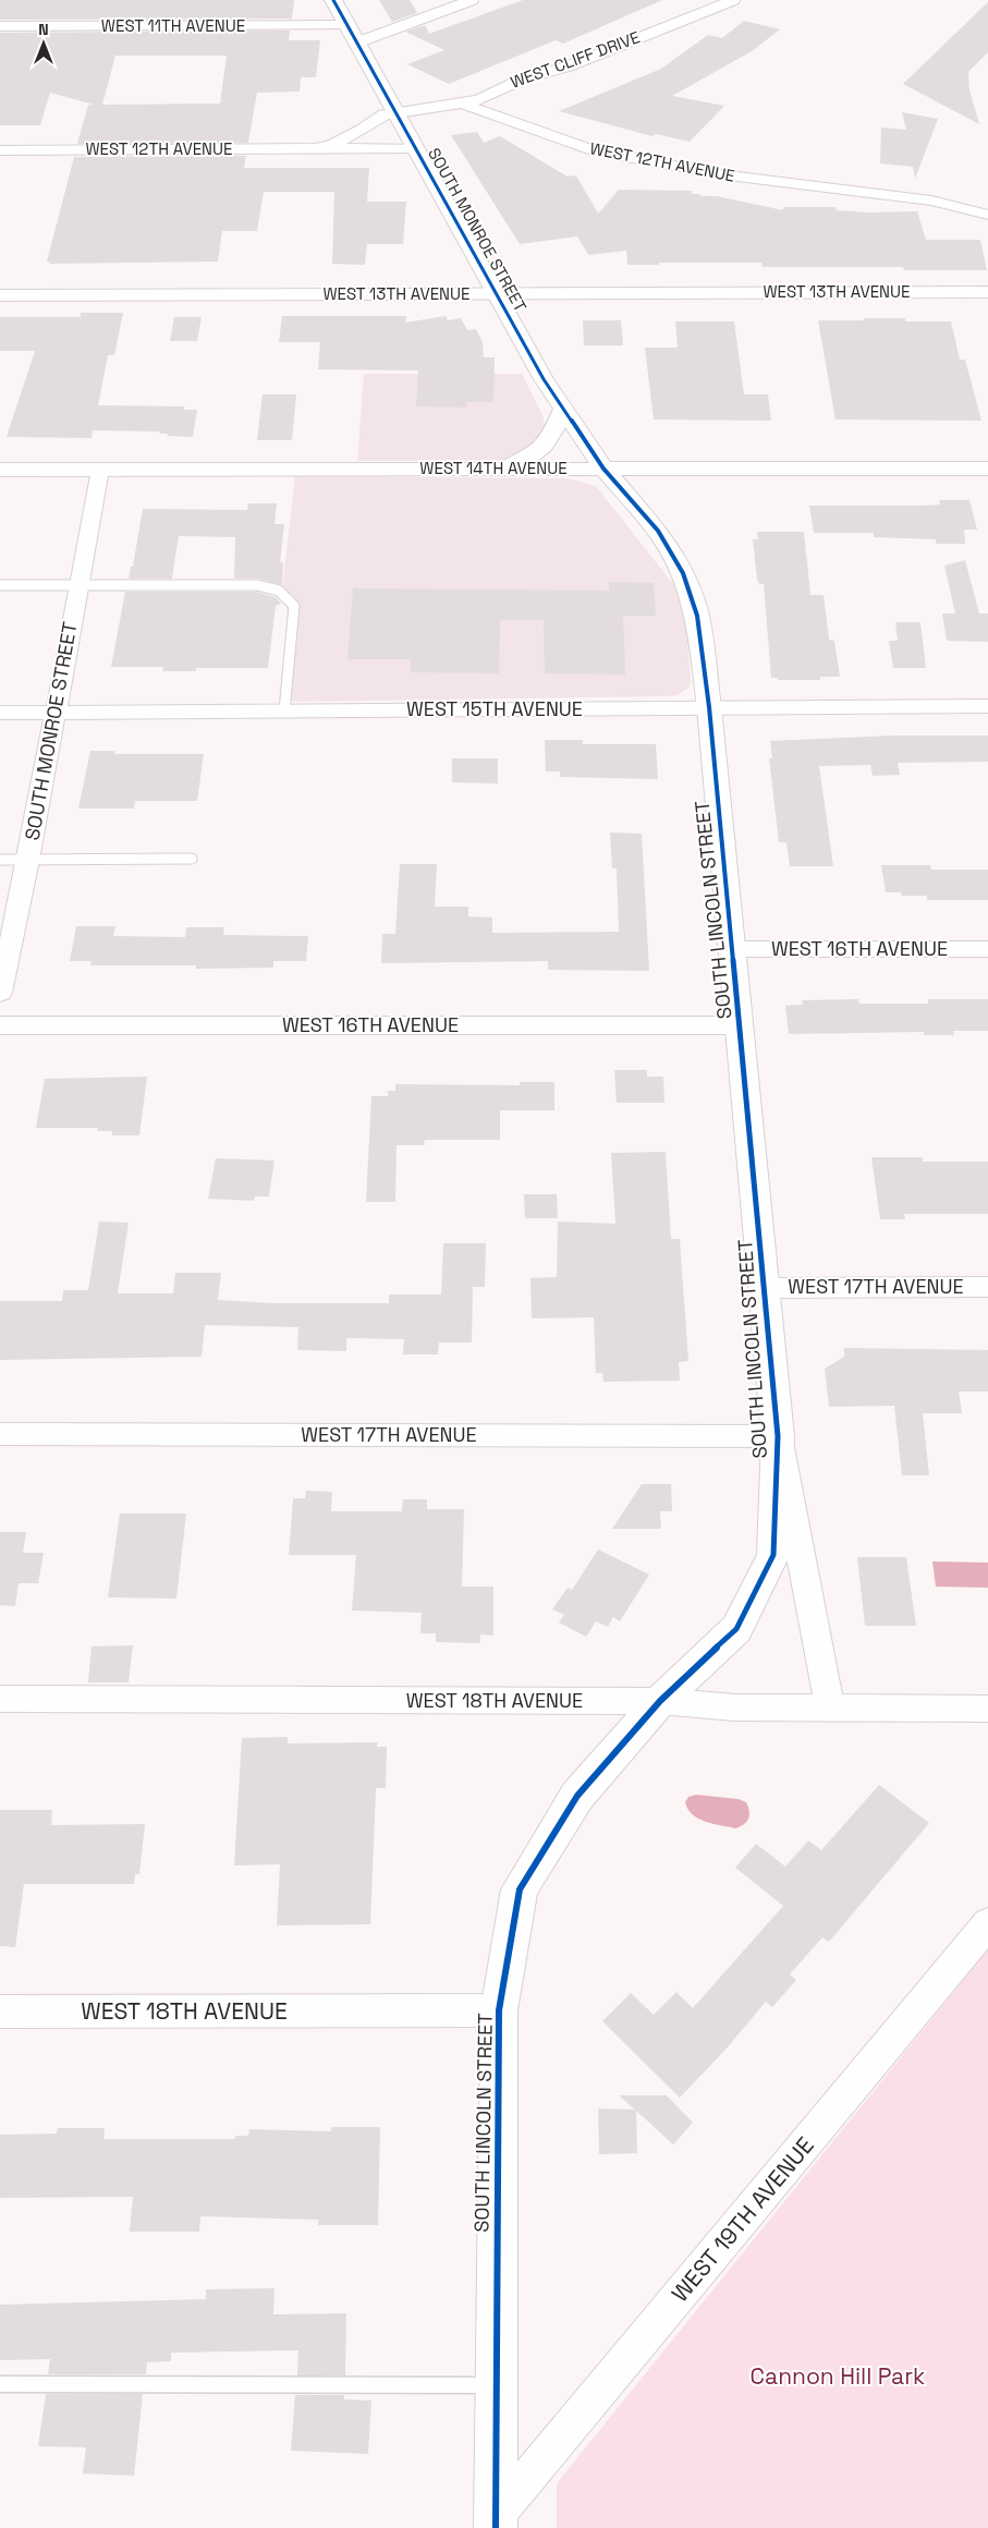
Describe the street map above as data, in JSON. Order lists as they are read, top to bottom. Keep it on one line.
{"streets":{"street":["WEST 11TH AVENUE","WEST CLIFF DRIVE","WEST 12TH AVENUE","SOUTH MONROE STREET","WEST 13TH AVENUE","WEST 14TH AVENUE","WEST 15TH AVENUE","SOUTH LINCOLN STREET","WEST 16TH AVENUE","WEST 17TH AVENUE","WEST 18TH AVENUE","WEST 19TH AVENUE"]},"crossings":[["WEST 11TH AVENUE","SOUTH MONROE STREET"],["WEST CLIFF DRIVE","WEST 12TH AVENUE"],["WEST 12TH AVENUE","SOUTH MONROE STREET"],["SOUTH MONROE STREET","WEST 13TH AVENUE"],["SOUTH MONROE STREET","WEST 14TH AVENUE"],["SOUTH MONROE STREET","WEST 15TH AVENUE"],["SOUTH MONROE STREET","SOUTH LINCOLN STREET"],["WEST 14TH AVENUE","SOUTH LINCOLN STREET"],["WEST 15TH AVENUE","SOUTH LINCOLN STREET"],["SOUTH LINCOLN STREET","WEST 16TH AVENUE"],["SOUTH LINCOLN STREET","WEST 17TH AVENUE"],["SOUTH LINCOLN STREET","WEST 18TH AVENUE"],["SOUTH LINCOLN STREET","WEST 19TH AVENUE"]],"parks":["Cannon Hill Park"],"north":"top"}
